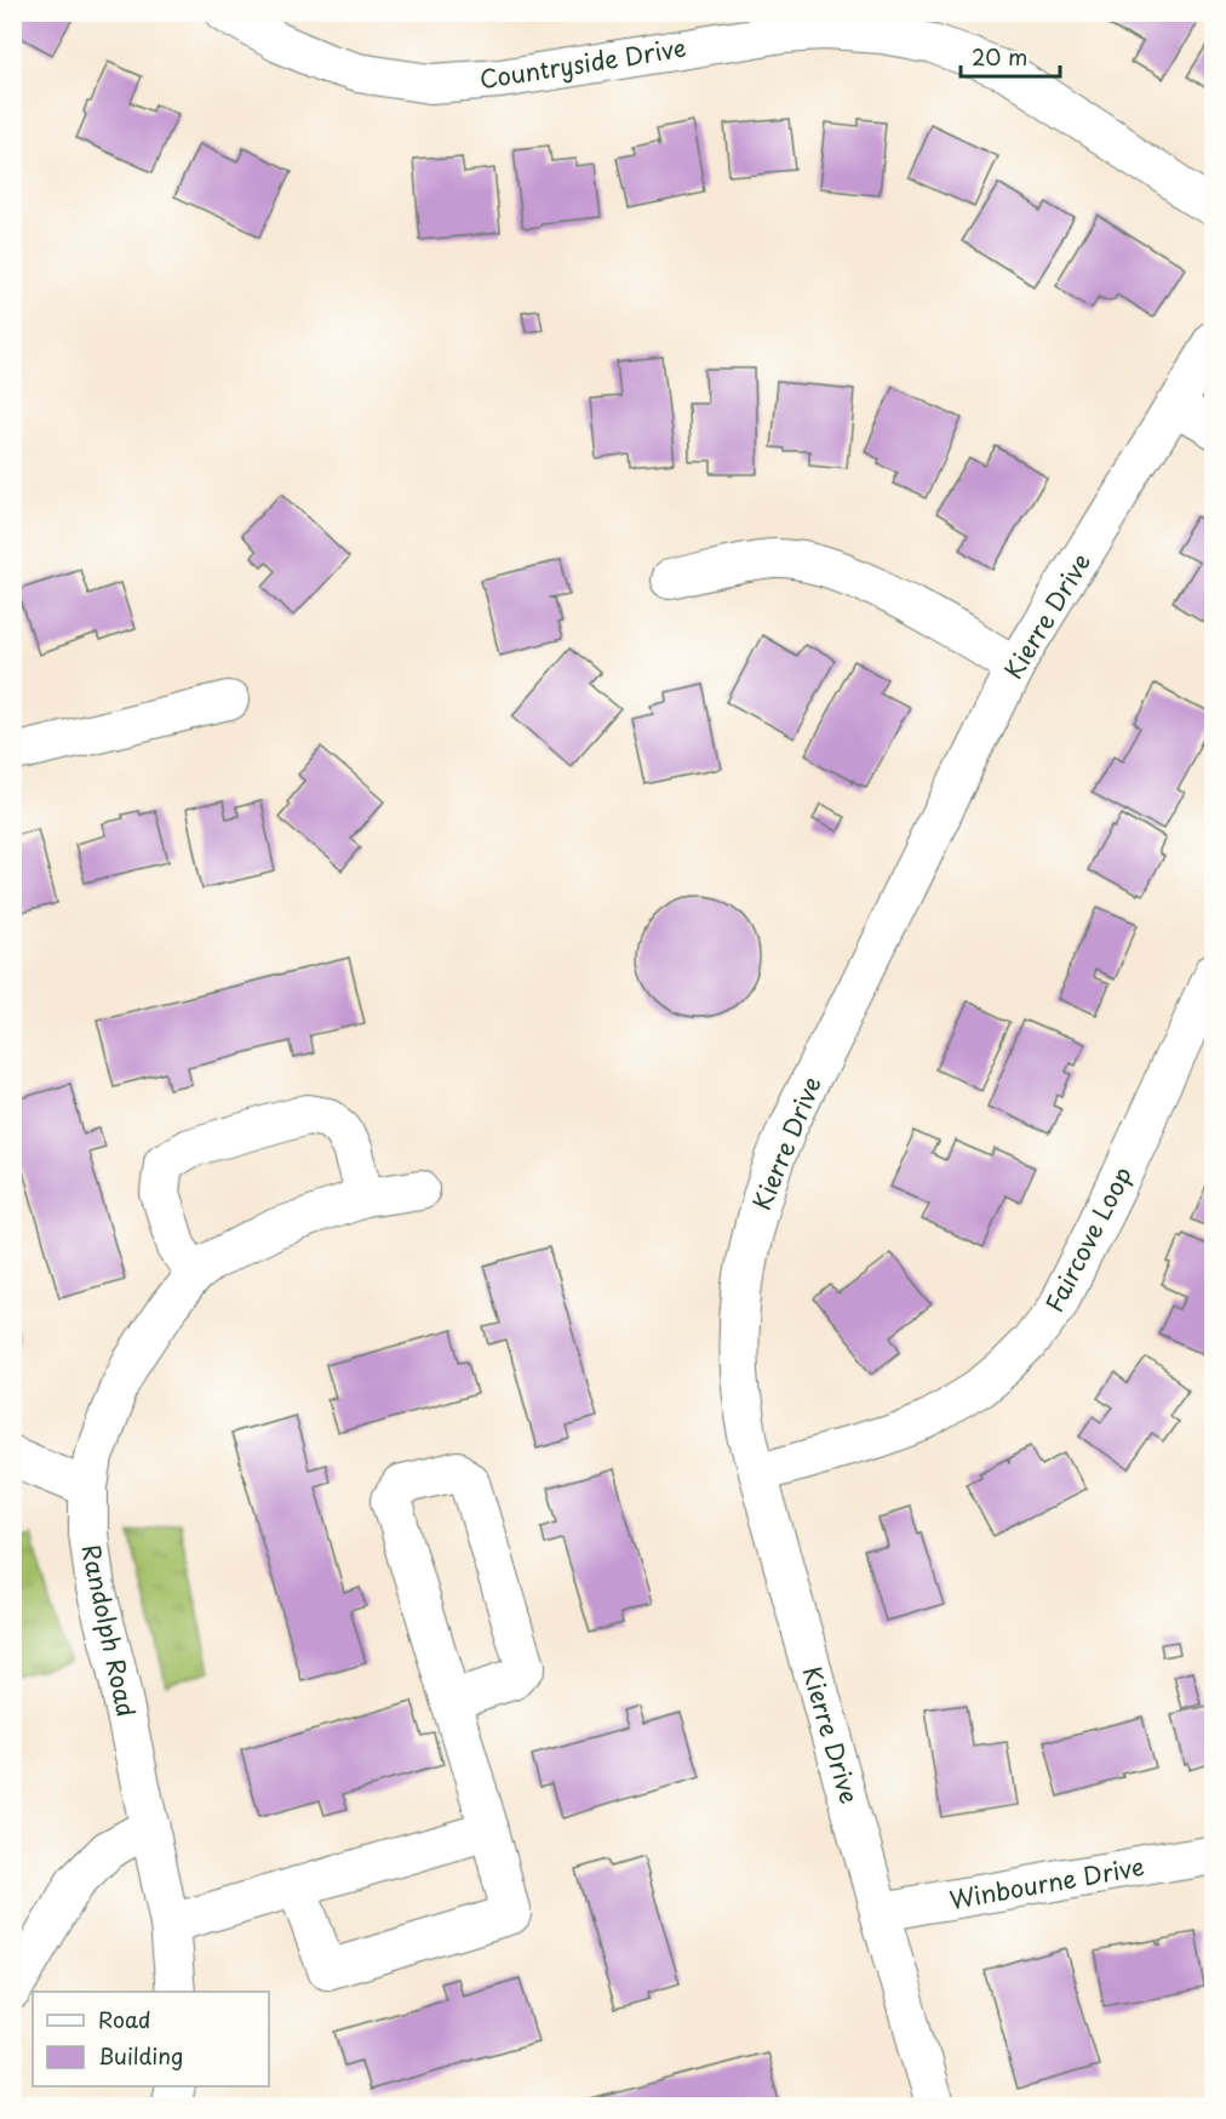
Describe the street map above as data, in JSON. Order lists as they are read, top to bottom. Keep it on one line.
{"streets":{"street":["Countryside Drive","Kierre Drive","Faircove Loop","Randolph Road","Winbourne Drive"]},"crossings":[["Kierre Drive","Faircove Loop"],["Kierre Drive","Winbourne Drive"]],"legend":["Road","Building"],"scale_bar":"20 m"}
